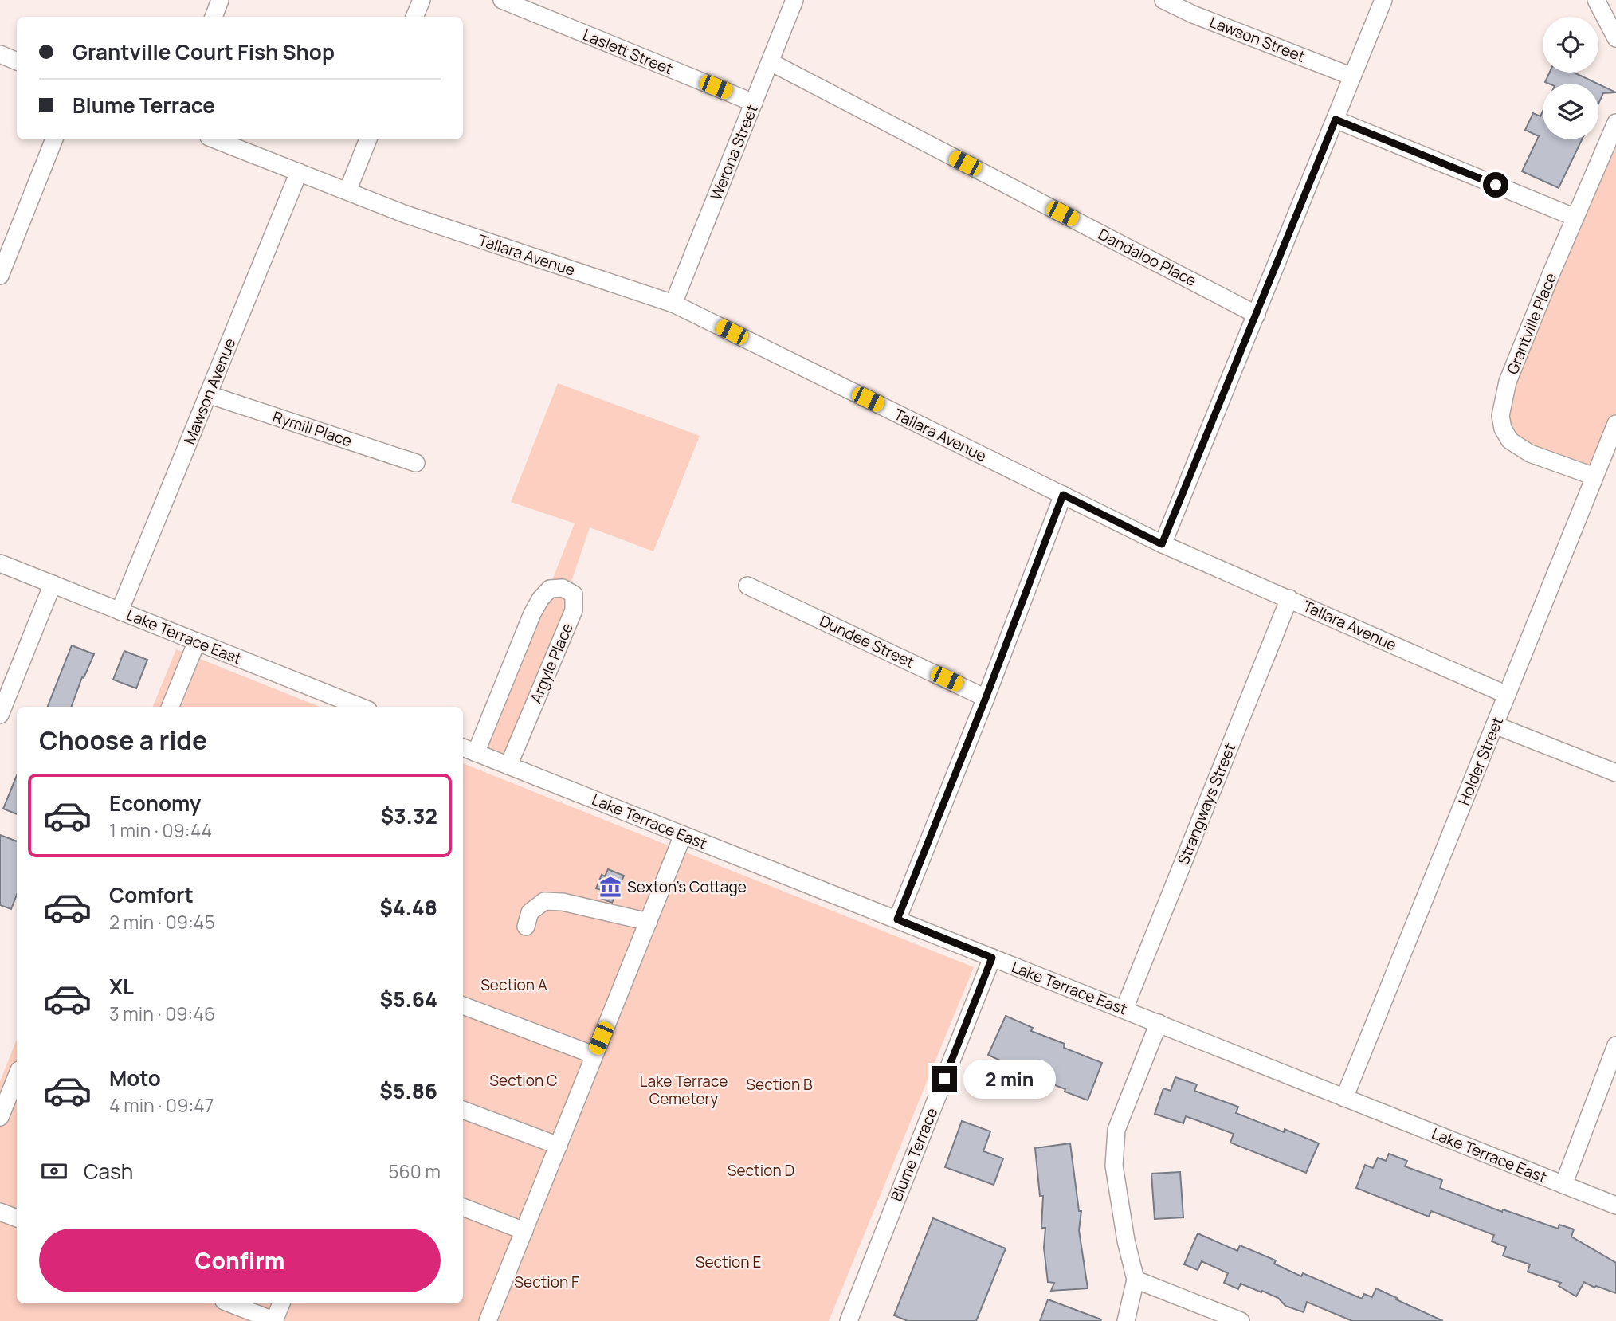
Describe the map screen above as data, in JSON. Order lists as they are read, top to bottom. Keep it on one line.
{"streets":{"street":["Lawson Street","Laslett Street","Werona Street","Tallara Avenue","Dandaloo Place","Grantville Place","Mawson Avenue","Rymill Place","Lake Terrace East","Dundee Street","Argyle Place","Holder Street","Strangways Street","Blume Terrace"]},"crossings":[["Laslett Street","Werona Street"],["Werona Street","Tallara Avenue"],["Werona Street","Dandaloo Place"],["Tallara Avenue","Mawson Avenue"],["Tallara Avenue","Holder Street"],["Tallara Avenue","Strangways Street"],["Grantville Place","Holder Street"],["Mawson Avenue","Rymill Place"],["Mawson Avenue","Lake Terrace East"],["Lake Terrace East","Argyle Place"],["Lake Terrace East","Holder Street"],["Lake Terrace East","Strangways Street"],["Lake Terrace East","Blume Terrace"]],"parks":["Section A","Section C","Lake Terrace Cemetery","Section B","Section D","Section E","Section F"],"places":{"museum":["Sexton's Cottage"]},"page":{"banner":["Grantville Court Fish Shop","Blume Terrace"],"heading":"Choose a ride","list":[{"name":"Economy","note":"1 min · 09:44","value":"$3.32"},{"name":"Comfort","note":"2 min · 09:45","value":"$4.48"},{"name":"XL","note":"3 min · 09:46","value":"$5.64"},{"name":"Moto","note":"4 min · 09:47","value":"$5.86"}],"bubble":"2 min","pay":["Cash","560 m"],"buttons":"Confirm"}}
